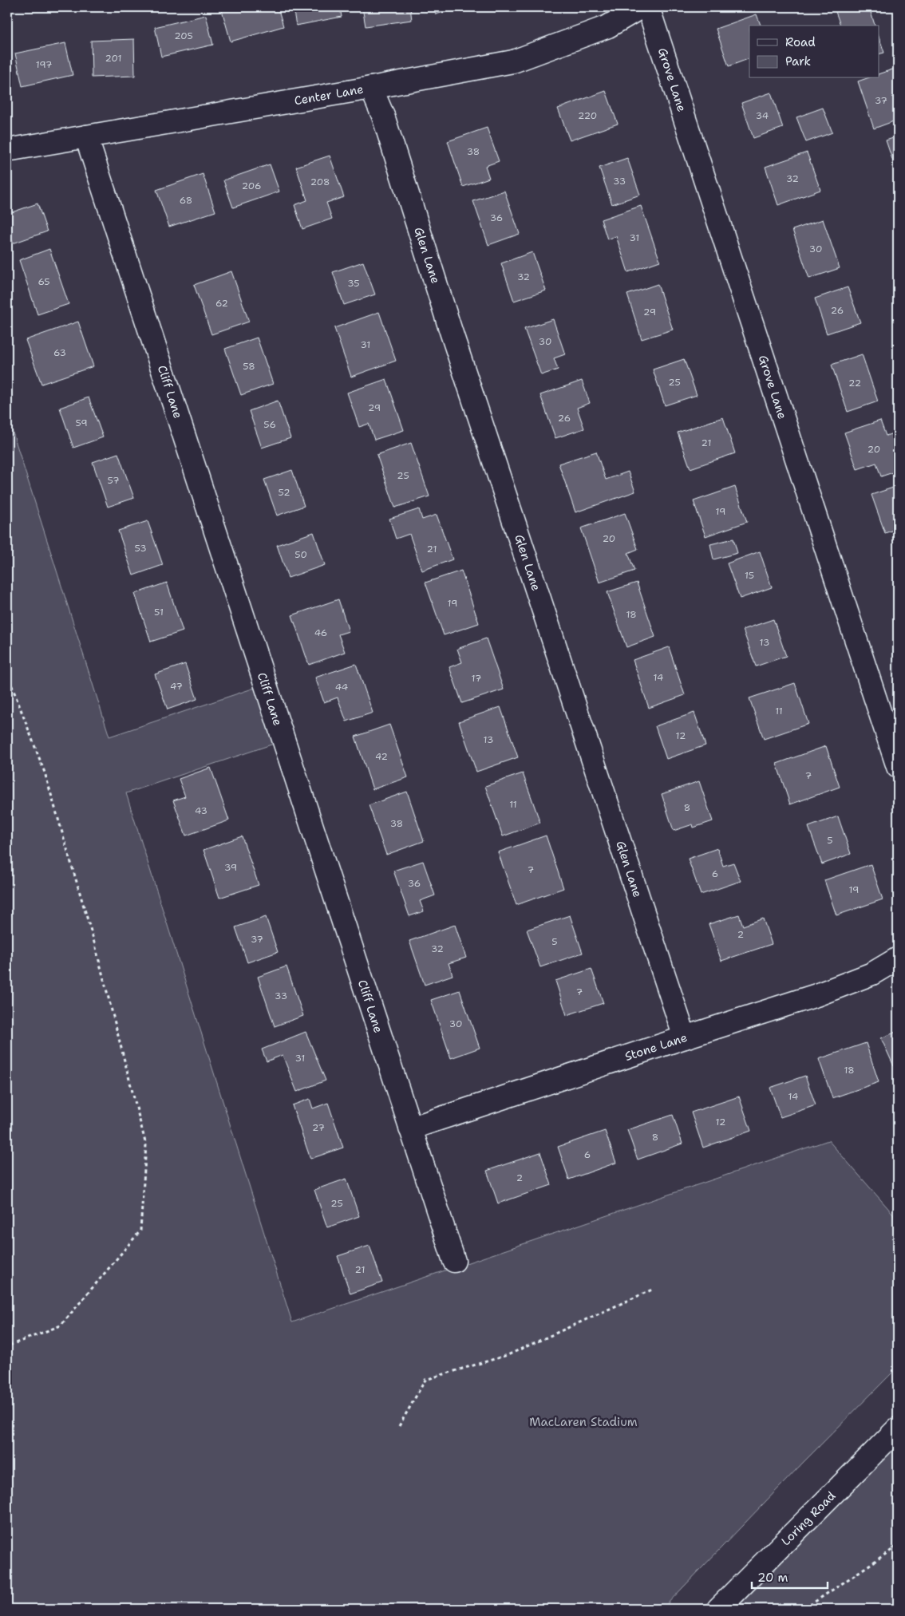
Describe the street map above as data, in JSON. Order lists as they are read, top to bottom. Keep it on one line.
{"streets":{"street":["Grove Lane","Center Lane","Glen Lane","Cliff Lane","Stone Lane","Loring Road"]},"crossings":[["Center Lane","Glen Lane"],["Center Lane","Cliff Lane"],["Glen Lane","Stone Lane"],["Cliff Lane","Stone Lane"]],"parks":["MacLaren Stadium"],"house_numbers":["205","201","197","37","220","34","38","32","33","208","206","68","36","31","30","32","65","35","62","26","29","30","31","63","58","25","22","29","26","59","56","21","20","25","57","52","19","20","53","21","50","15","19","51","18","46","13","14","17","47","44","11","12","13","42","7","11","8","43","38","5","39","7","6","36","19","2","37","5","32","7","33","30","31","18","14","12","27","8","6","2","25","21"],"legend":["Road","Park"],"scale_bar":"20 m"}
